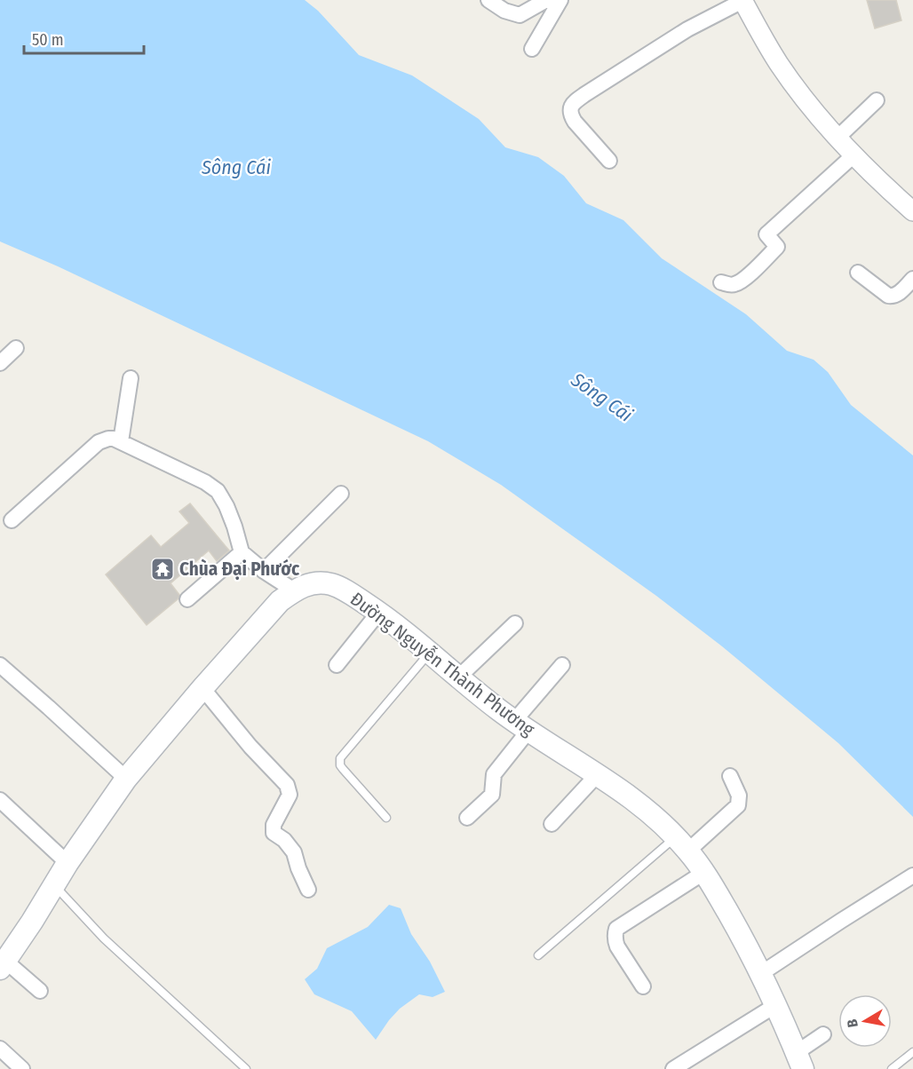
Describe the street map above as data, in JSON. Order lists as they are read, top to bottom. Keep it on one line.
{"streets":{"main road":["Đường Nguyễn Thành Phương"]},"water":["Sông Cái"],"places":{"temple":["Chùa Đại Phước"]},"scale_bar":"50 m","north":"left"}
